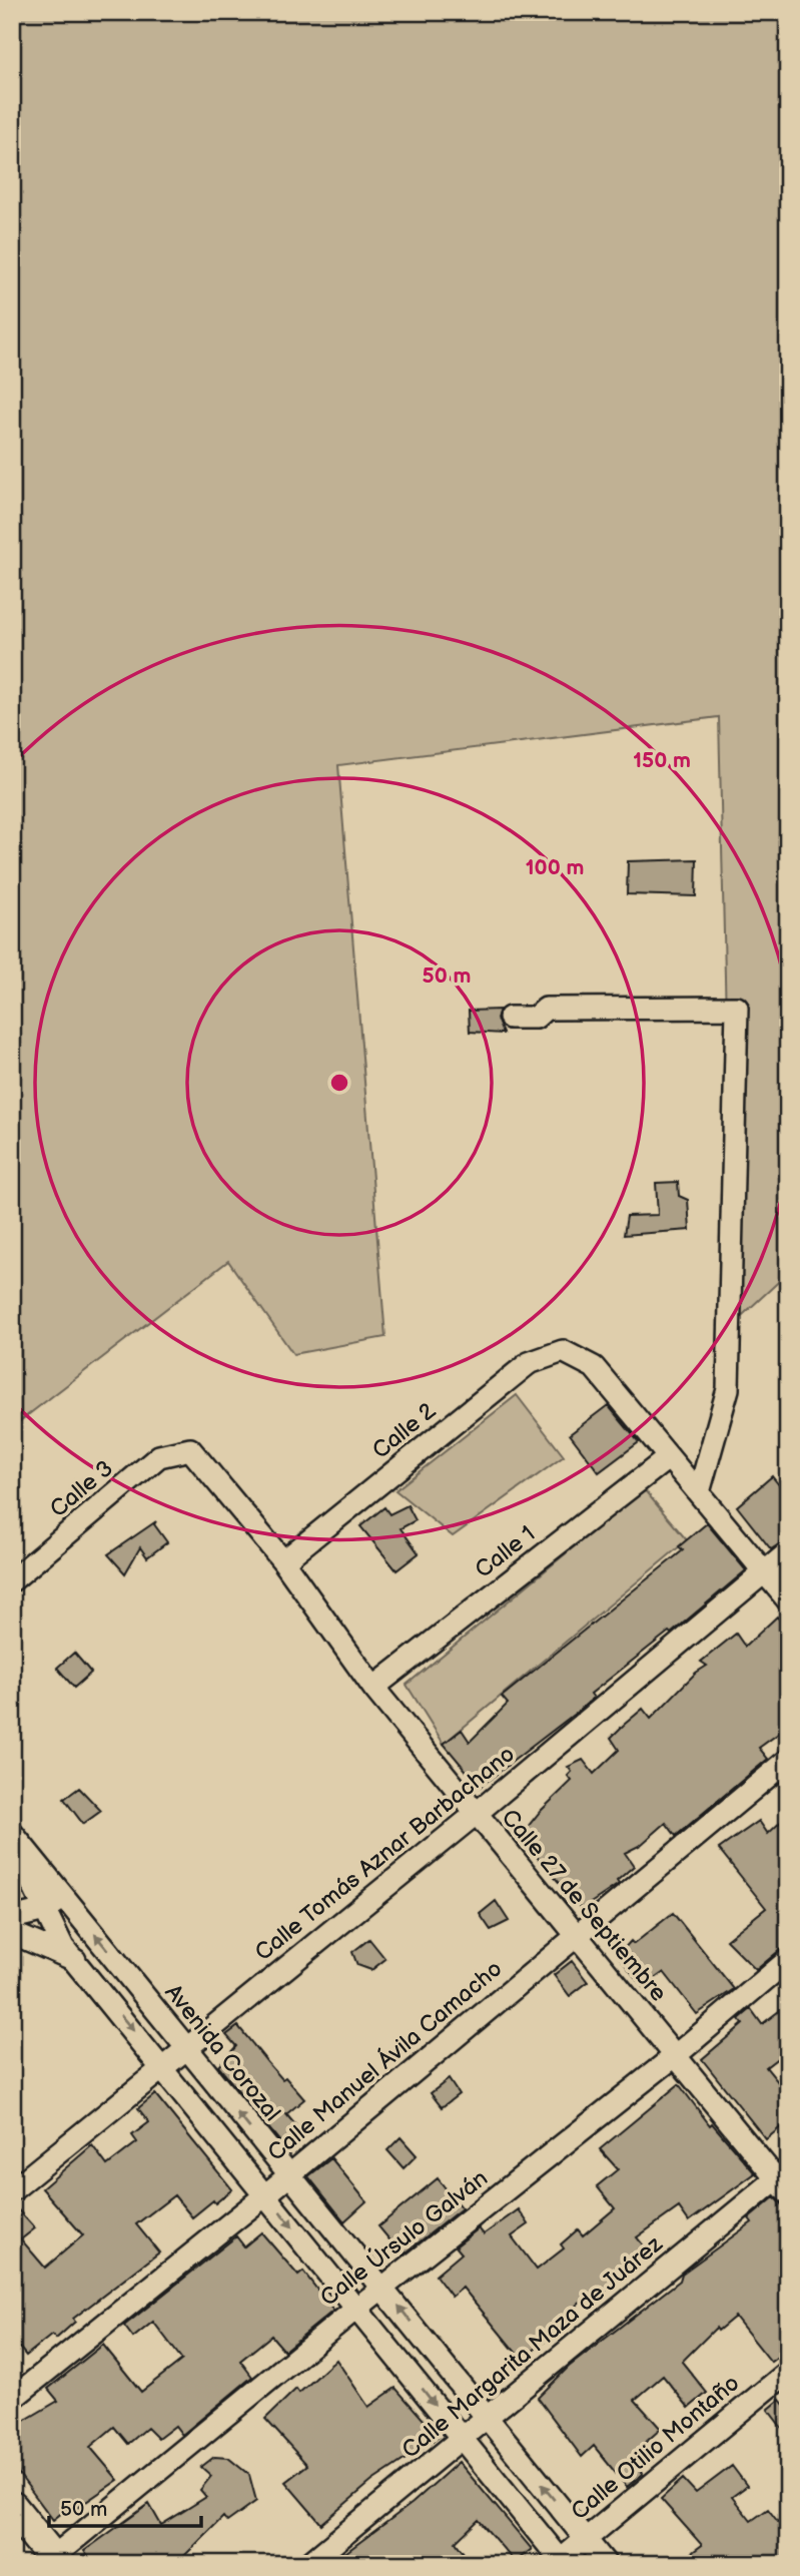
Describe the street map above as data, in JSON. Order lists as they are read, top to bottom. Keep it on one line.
{"streets":{"street":["Calle 2","Calle 3","Calle 1","Calle Tomás Aznar Barbachano","Calle 27 de Septiembre","Avenida Corozal","Calle Manuel Ávila Camacho","Calle Úrsulo Galván","Calle Margarita Maza de Juárez","Calle Otilio Montaño"]},"crossings":[["Calle 2","Calle 1"],["Calle 2","Calle 27 de Septiembre"],["Calle 3","Calle 27 de Septiembre"],["Calle 1","Calle 27 de Septiembre"],["Calle Tomás Aznar Barbachano","Calle 27 de Septiembre"],["Calle Tomás Aznar Barbachano","Avenida Corozal"],["Calle 27 de Septiembre","Calle Manuel Ávila Camacho"],["Calle 27 de Septiembre","Calle Úrsulo Galván"],["Calle 27 de Septiembre","Calle Margarita Maza de Juárez"],["Avenida Corozal","Calle Manuel Ávila Camacho"],["Avenida Corozal","Calle Úrsulo Galván"],["Avenida Corozal","Calle Margarita Maza de Juárez"],["Avenida Corozal","Calle Otilio Montaño"]],"scale_bar":"50 m","rings":["150 m","100 m","50 m"]}
